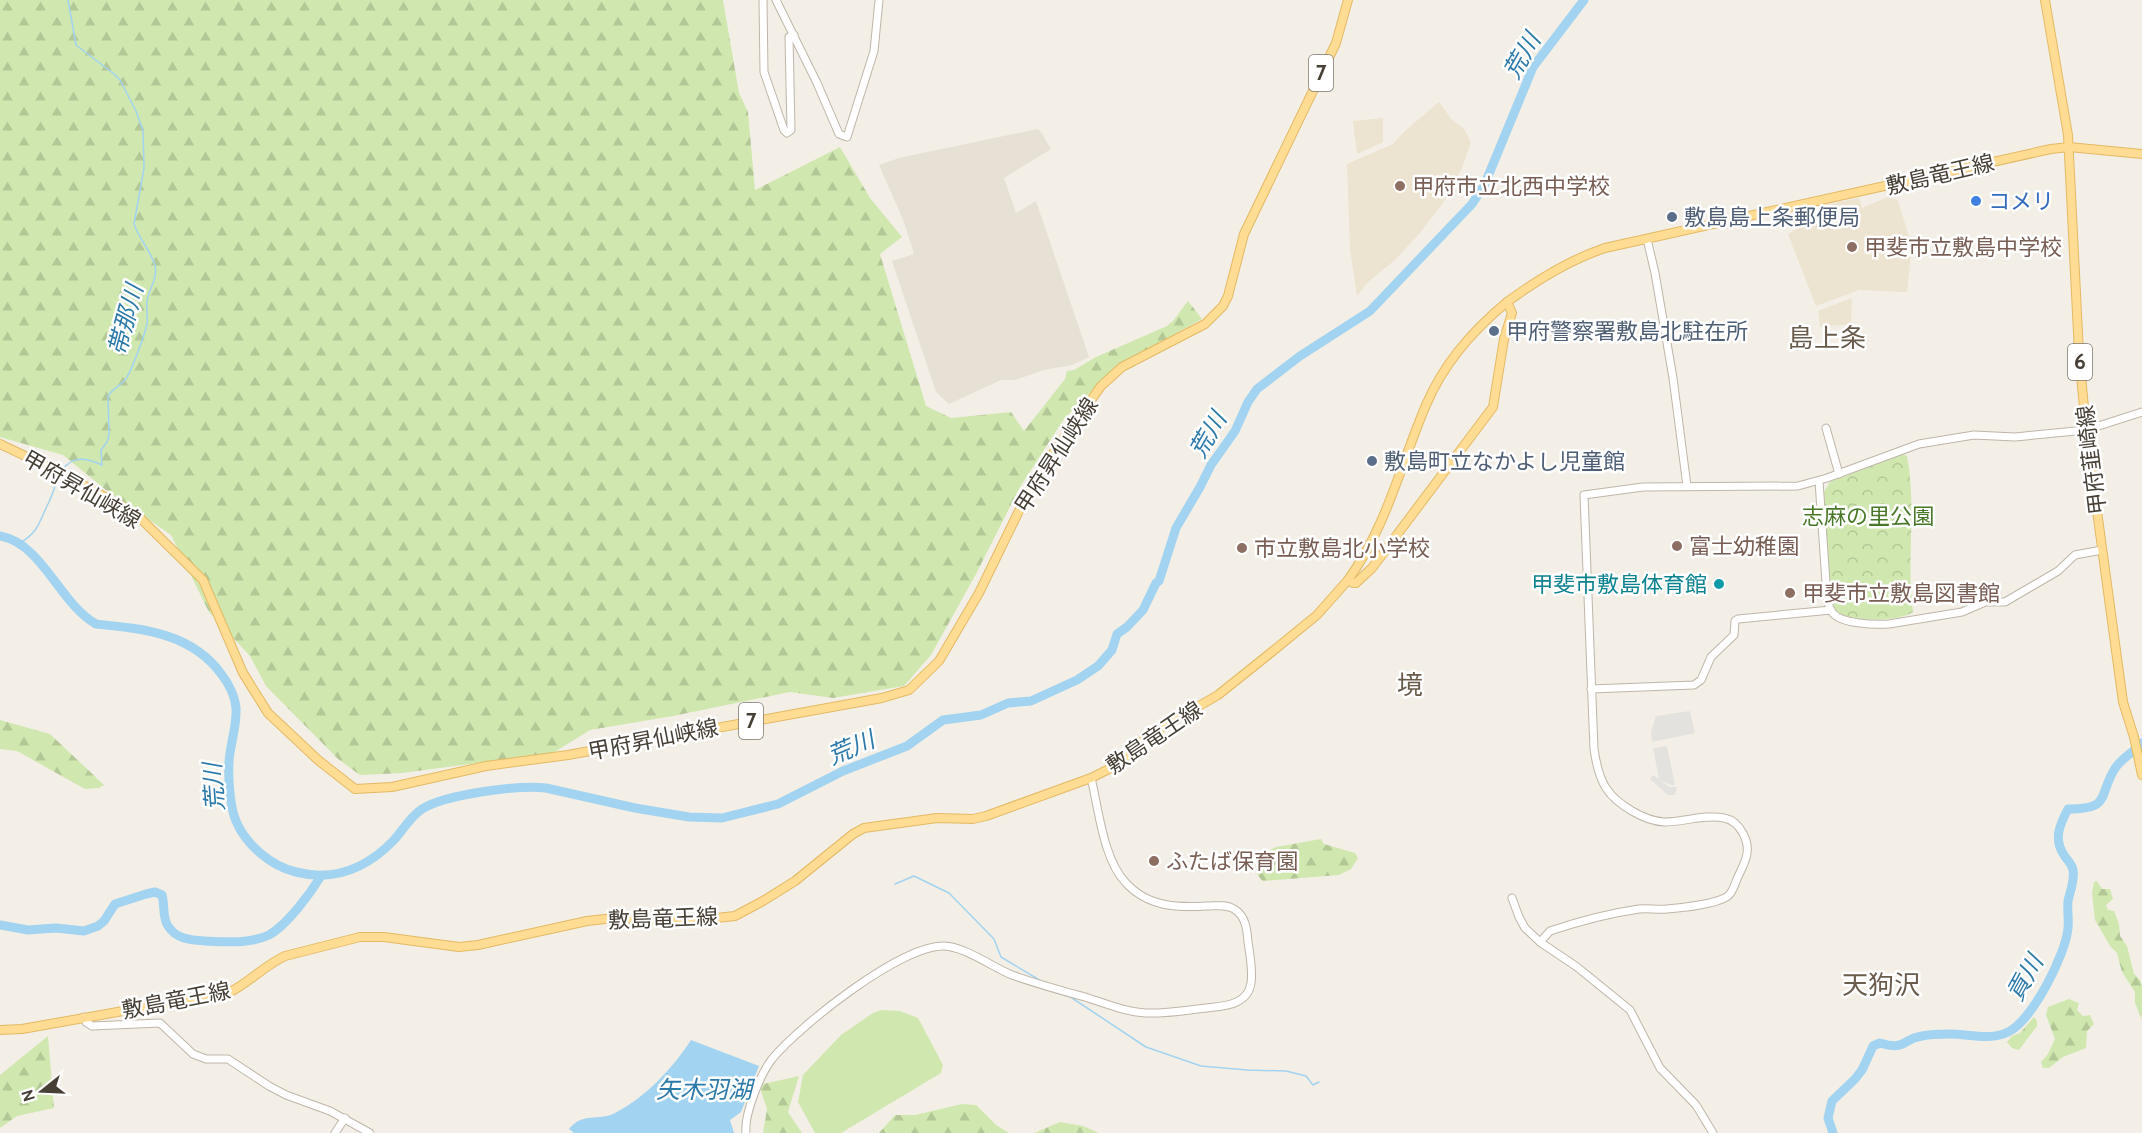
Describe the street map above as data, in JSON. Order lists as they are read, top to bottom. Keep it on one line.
{"streets":{"main road":["7","敷島竜王線","6","甲府昇仙峡線","甲府韮崎線"]},"crossings":[["敷島竜王線","甲府韮崎線"]],"districts":["島上条","境","天狗沢"],"water":["荒川","帯那川","貢川","矢木羽湖"],"parks":["志麻の里公園"],"places":["甲府市立北西中学校","コメリ","敷島島上条郵便局","甲斐市立敷島中学校","甲府警察署敷島北駐在所","敷島町立なかよし児童館","富士幼稚園","市立敷島北小学校","甲斐市敷島体育館","甲斐市立敷島図書館","ふたば保育園"],"north":"left"}
